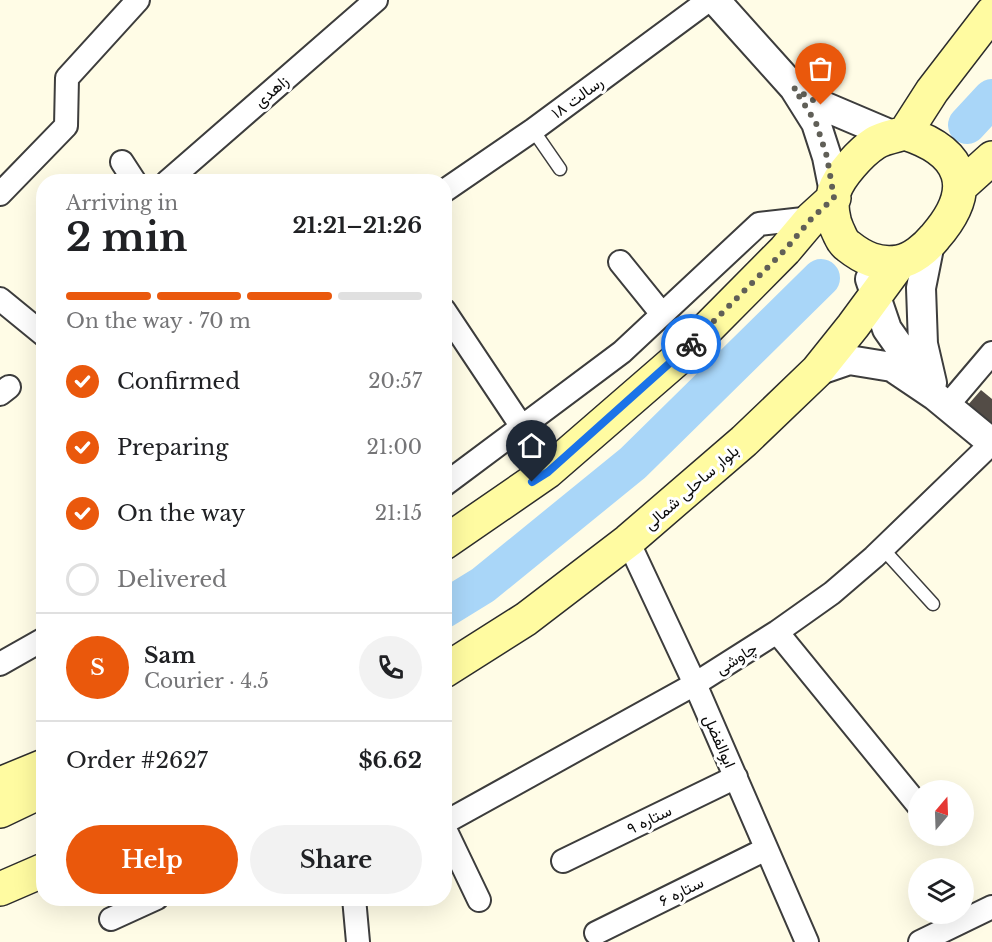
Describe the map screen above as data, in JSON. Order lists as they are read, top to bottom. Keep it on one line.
{"streets":{"main road":["بلوار ساحلی شمالی"],"street":["زاهدی","رسالت ۱۸","چاوشی","ابوالفضل","ستاره ۹","ستاره ۶"]},"crossings":[["بلوار ساحلی شمالی","ابوالفضل"],["چاوشی","ابوالفضل"],["ابوالفضل","ستاره ۹"],["ابوالفضل","ستاره ۶"]],"north":"top","page":{"heading":["2 min","Arriving in","21:21–21:26"],"panel":["Sam","Courier · 4.5","Order #2627","$6.62"],"bar":"On the way · 70 m","list":[["Confirmed","20:57"],["Preparing","21:00"],["On the way","21:15"],"Delivered"],"round":"S","buttons":["Help","Share"]}}
